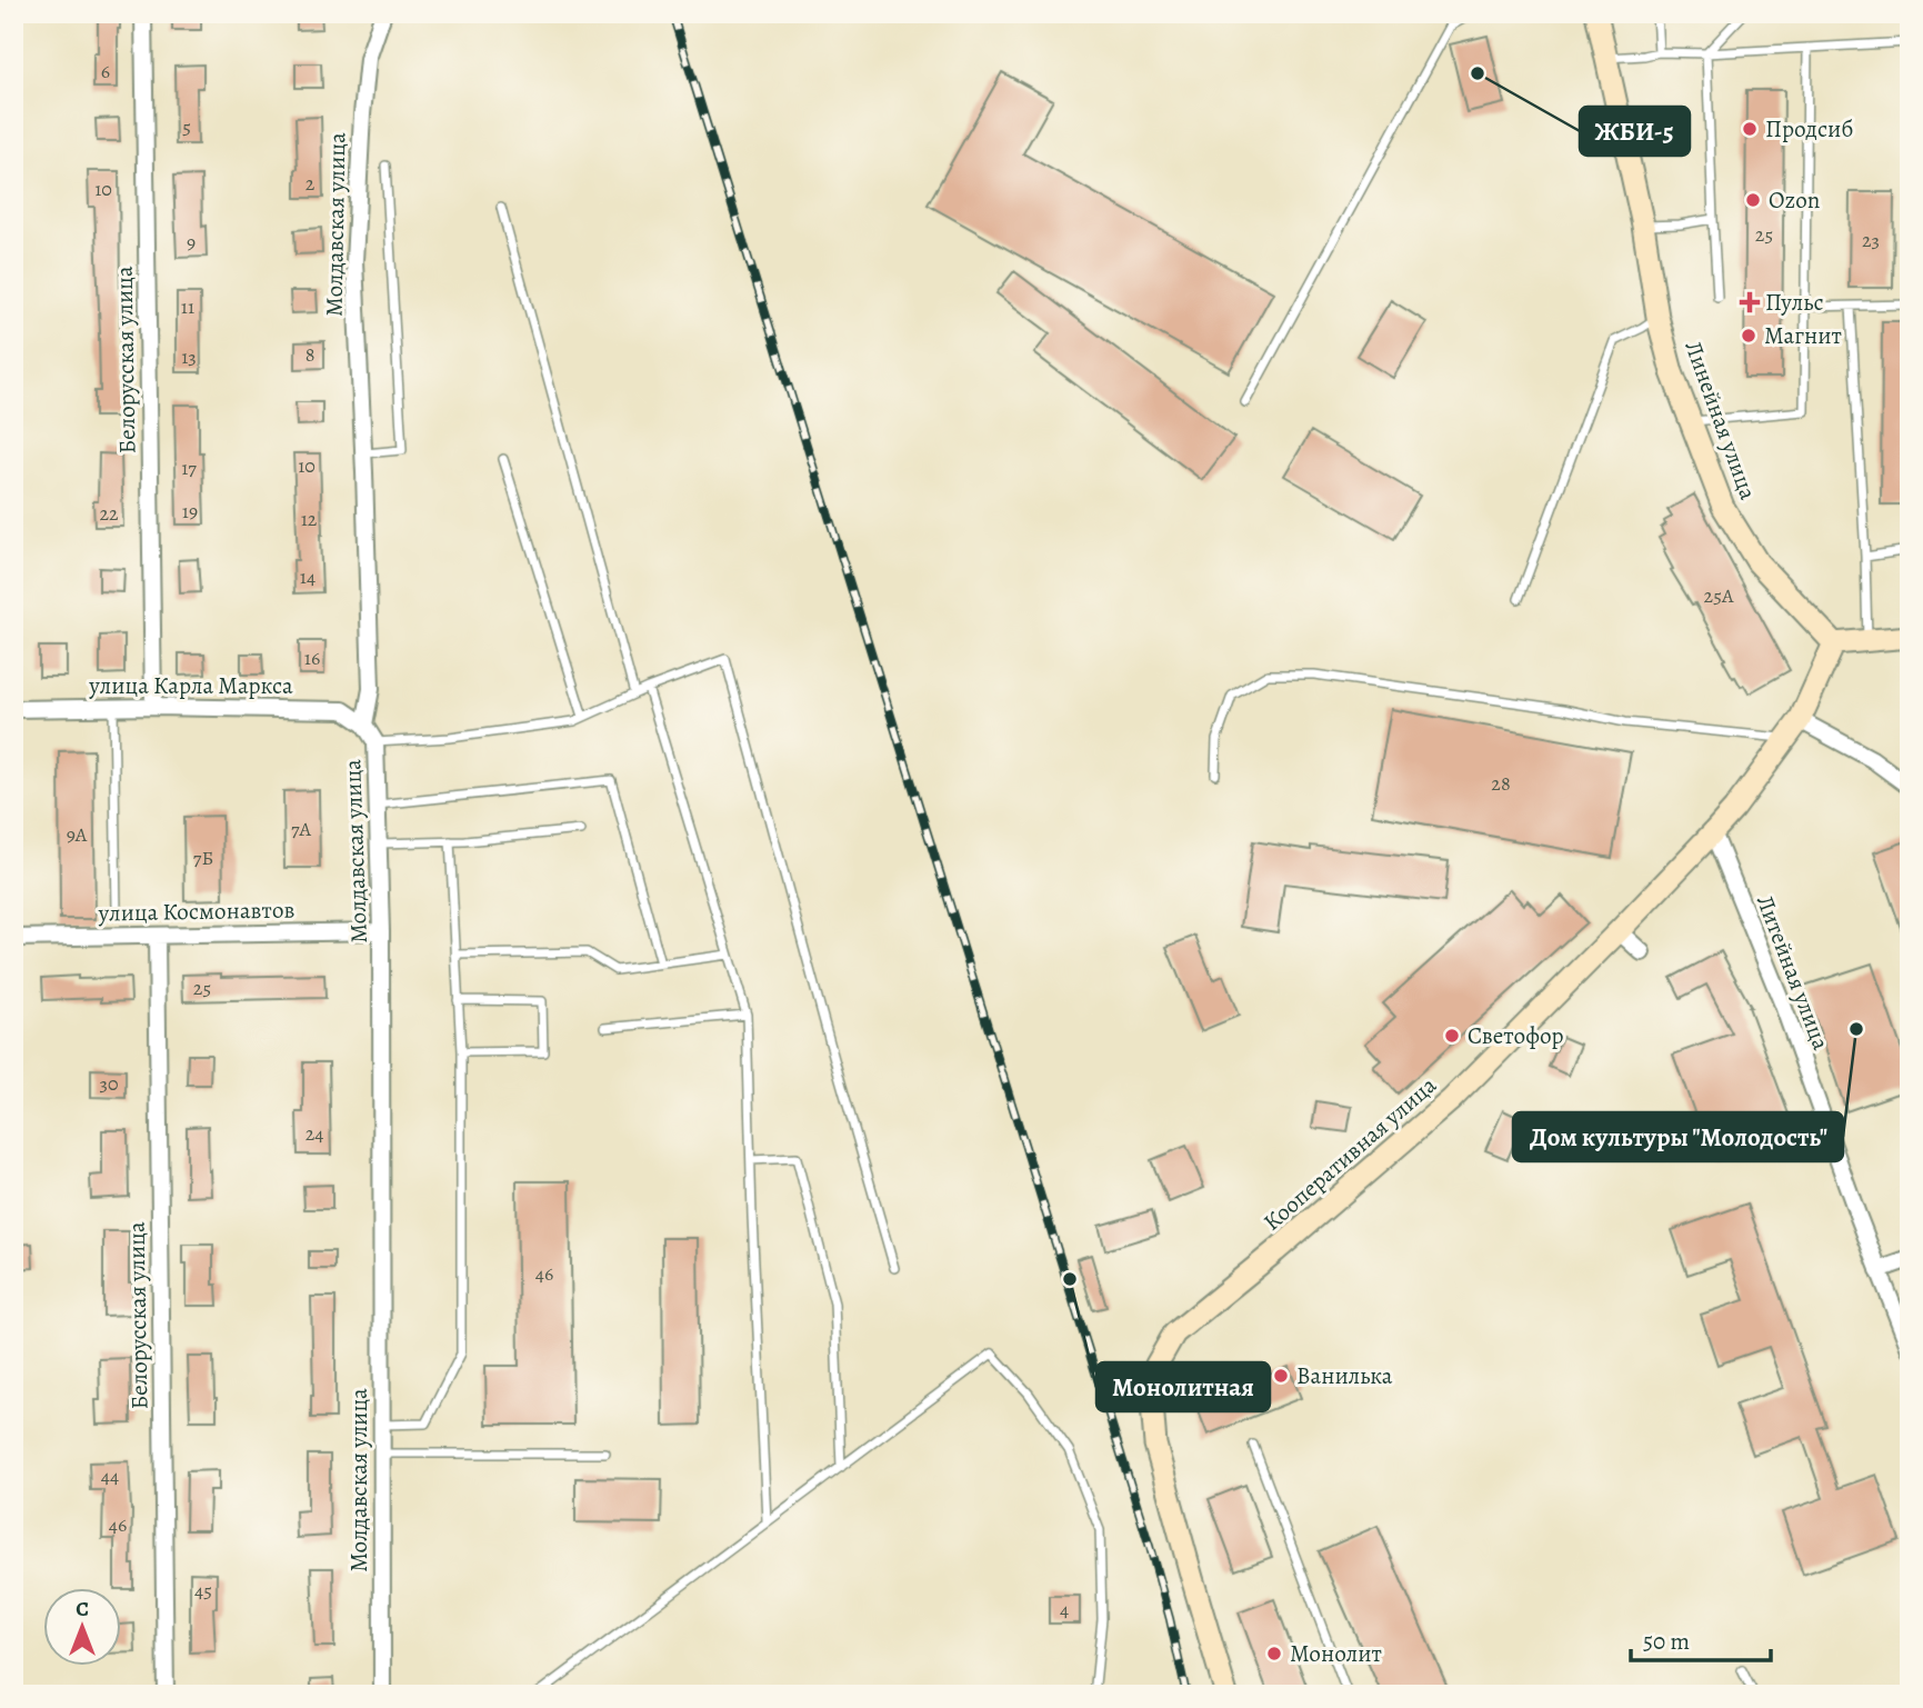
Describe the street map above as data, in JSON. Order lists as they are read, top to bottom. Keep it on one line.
{"streets":{"street":["Молдавская улица","Белорусская улица","Линейная улица","улица Карла Маркса","улица Космонавтов","Литейная улица","Кооперативная улица"]},"crossings":[["Молдавская улица","улица Карла Маркса"],["Молдавская улица","улица Космонавтов"],["Белорусская улица","улица Карла Маркса"],["Белорусская улица","улица Космонавтов"],["Линейная улица","Кооперативная улица"],["Литейная улица","Кооперативная улица"]],"places":{"other":["ЖБИ-5","Продсиб","Ozon","Магнит","Дом культуры \"Молодость\"","Светофор","Монолитная","Ванилька","Монолит"],"health":["Пульс"]},"house_numbers":["6","5","2","10","25","23","9","11","8","13","10","17","19","22","12","14","25А","16","28","7А","9А","7Б","25","30","24","46","44","46","45","4"],"scale_bar":"50 m","north":"top"}
